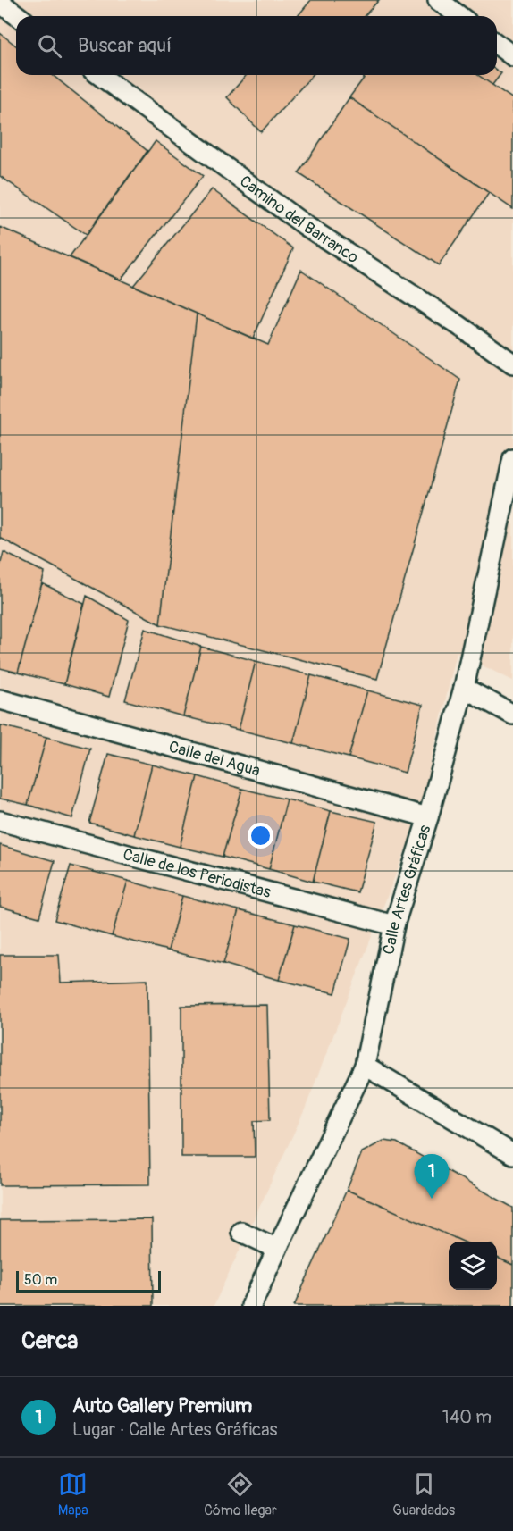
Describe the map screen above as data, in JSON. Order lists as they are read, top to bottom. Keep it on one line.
{"streets":{"street":["Camino del Barranco","Calle del Agua","Calle de los Periodistas","Calle Artes Gráficas"]},"crossings":[["Calle del Agua","Calle Artes Gráficas"],["Calle de los Periodistas","Calle Artes Gráficas"]],"scale_bar":"50 m","page":{"search":"Buscar aquí","pins":"1","scale":"50 m","heading":"Cerca","list":[{"mark":"1","name":"Auto Gallery Premium","note":"Lugar · Calle Artes Gráficas","value":"140 m"}],"nav":["Mapa","Cómo llegar","Guardados"]}}
